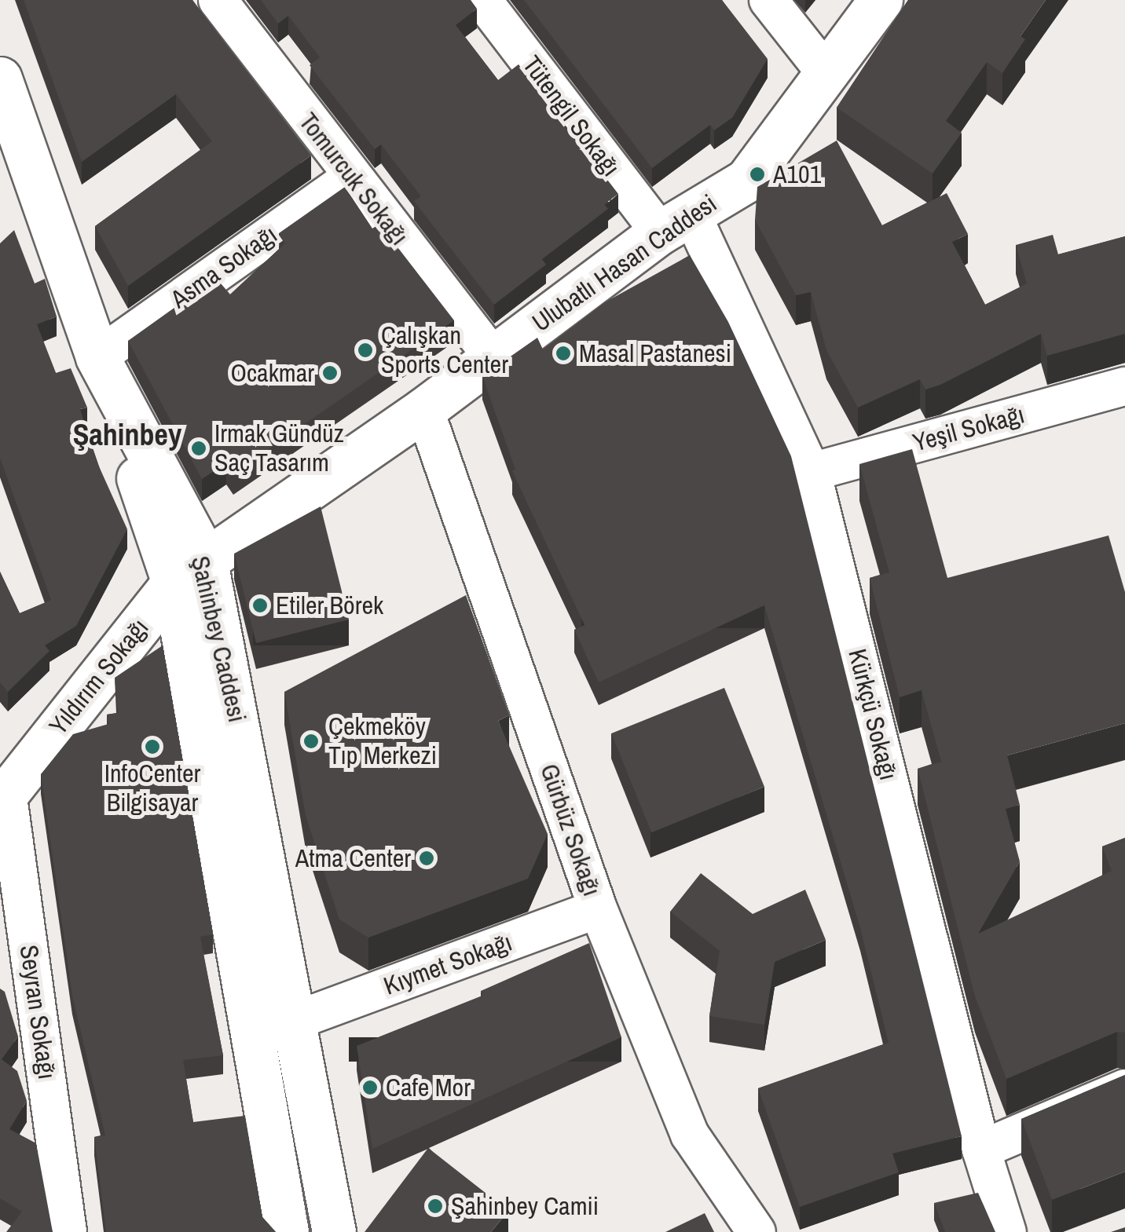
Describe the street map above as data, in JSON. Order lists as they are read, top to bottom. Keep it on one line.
{"streets":{"main road":["Ulubatlı Hasan Caddesi","Şahinbey Caddesi","Yıldırım Sokağı"],"street":["Tütengil Sokağı","Tomurcuk Sokağı","Asma Sokağı","Yeşil Sokağı","Kürkçü Sokağı","Gürbüz Sokağı","Kıymet Sokağı","Seyran Sokağı"]},"crossings":[["Tütengil Sokağı","Ulubatlı Hasan Caddesi"],["Tütengil Sokağı","Kürkçü Sokağı"],["Tomurcuk Sokağı","Ulubatlı Hasan Caddesi"],["Tomurcuk Sokağı","Asma Sokağı"],["Ulubatlı Hasan Caddesi","Şahinbey Caddesi"],["Ulubatlı Hasan Caddesi","Yıldırım Sokağı"],["Ulubatlı Hasan Caddesi","Kürkçü Sokağı"],["Ulubatlı Hasan Caddesi","Gürbüz Sokağı"],["Yeşil Sokağı","Kürkçü Sokağı"],["Şahinbey Caddesi","Yıldırım Sokağı"],["Şahinbey Caddesi","Kıymet Sokağı"],["Yıldırım Sokağı","Seyran Sokağı"],["Gürbüz Sokağı","Kıymet Sokağı"]],"districts":["Şahinbey"],"places":["A101","Çalışkan Sports Center","Masal Pastanesi","Ocakmar","Irmak Gündüz Saç Tasarım","Etiler Börek","Çekmeköy Tıp Merkezi","InfoCenter Bilgisayar","Atma Center","Cafe Mor","Şahinbey Camii"]}
